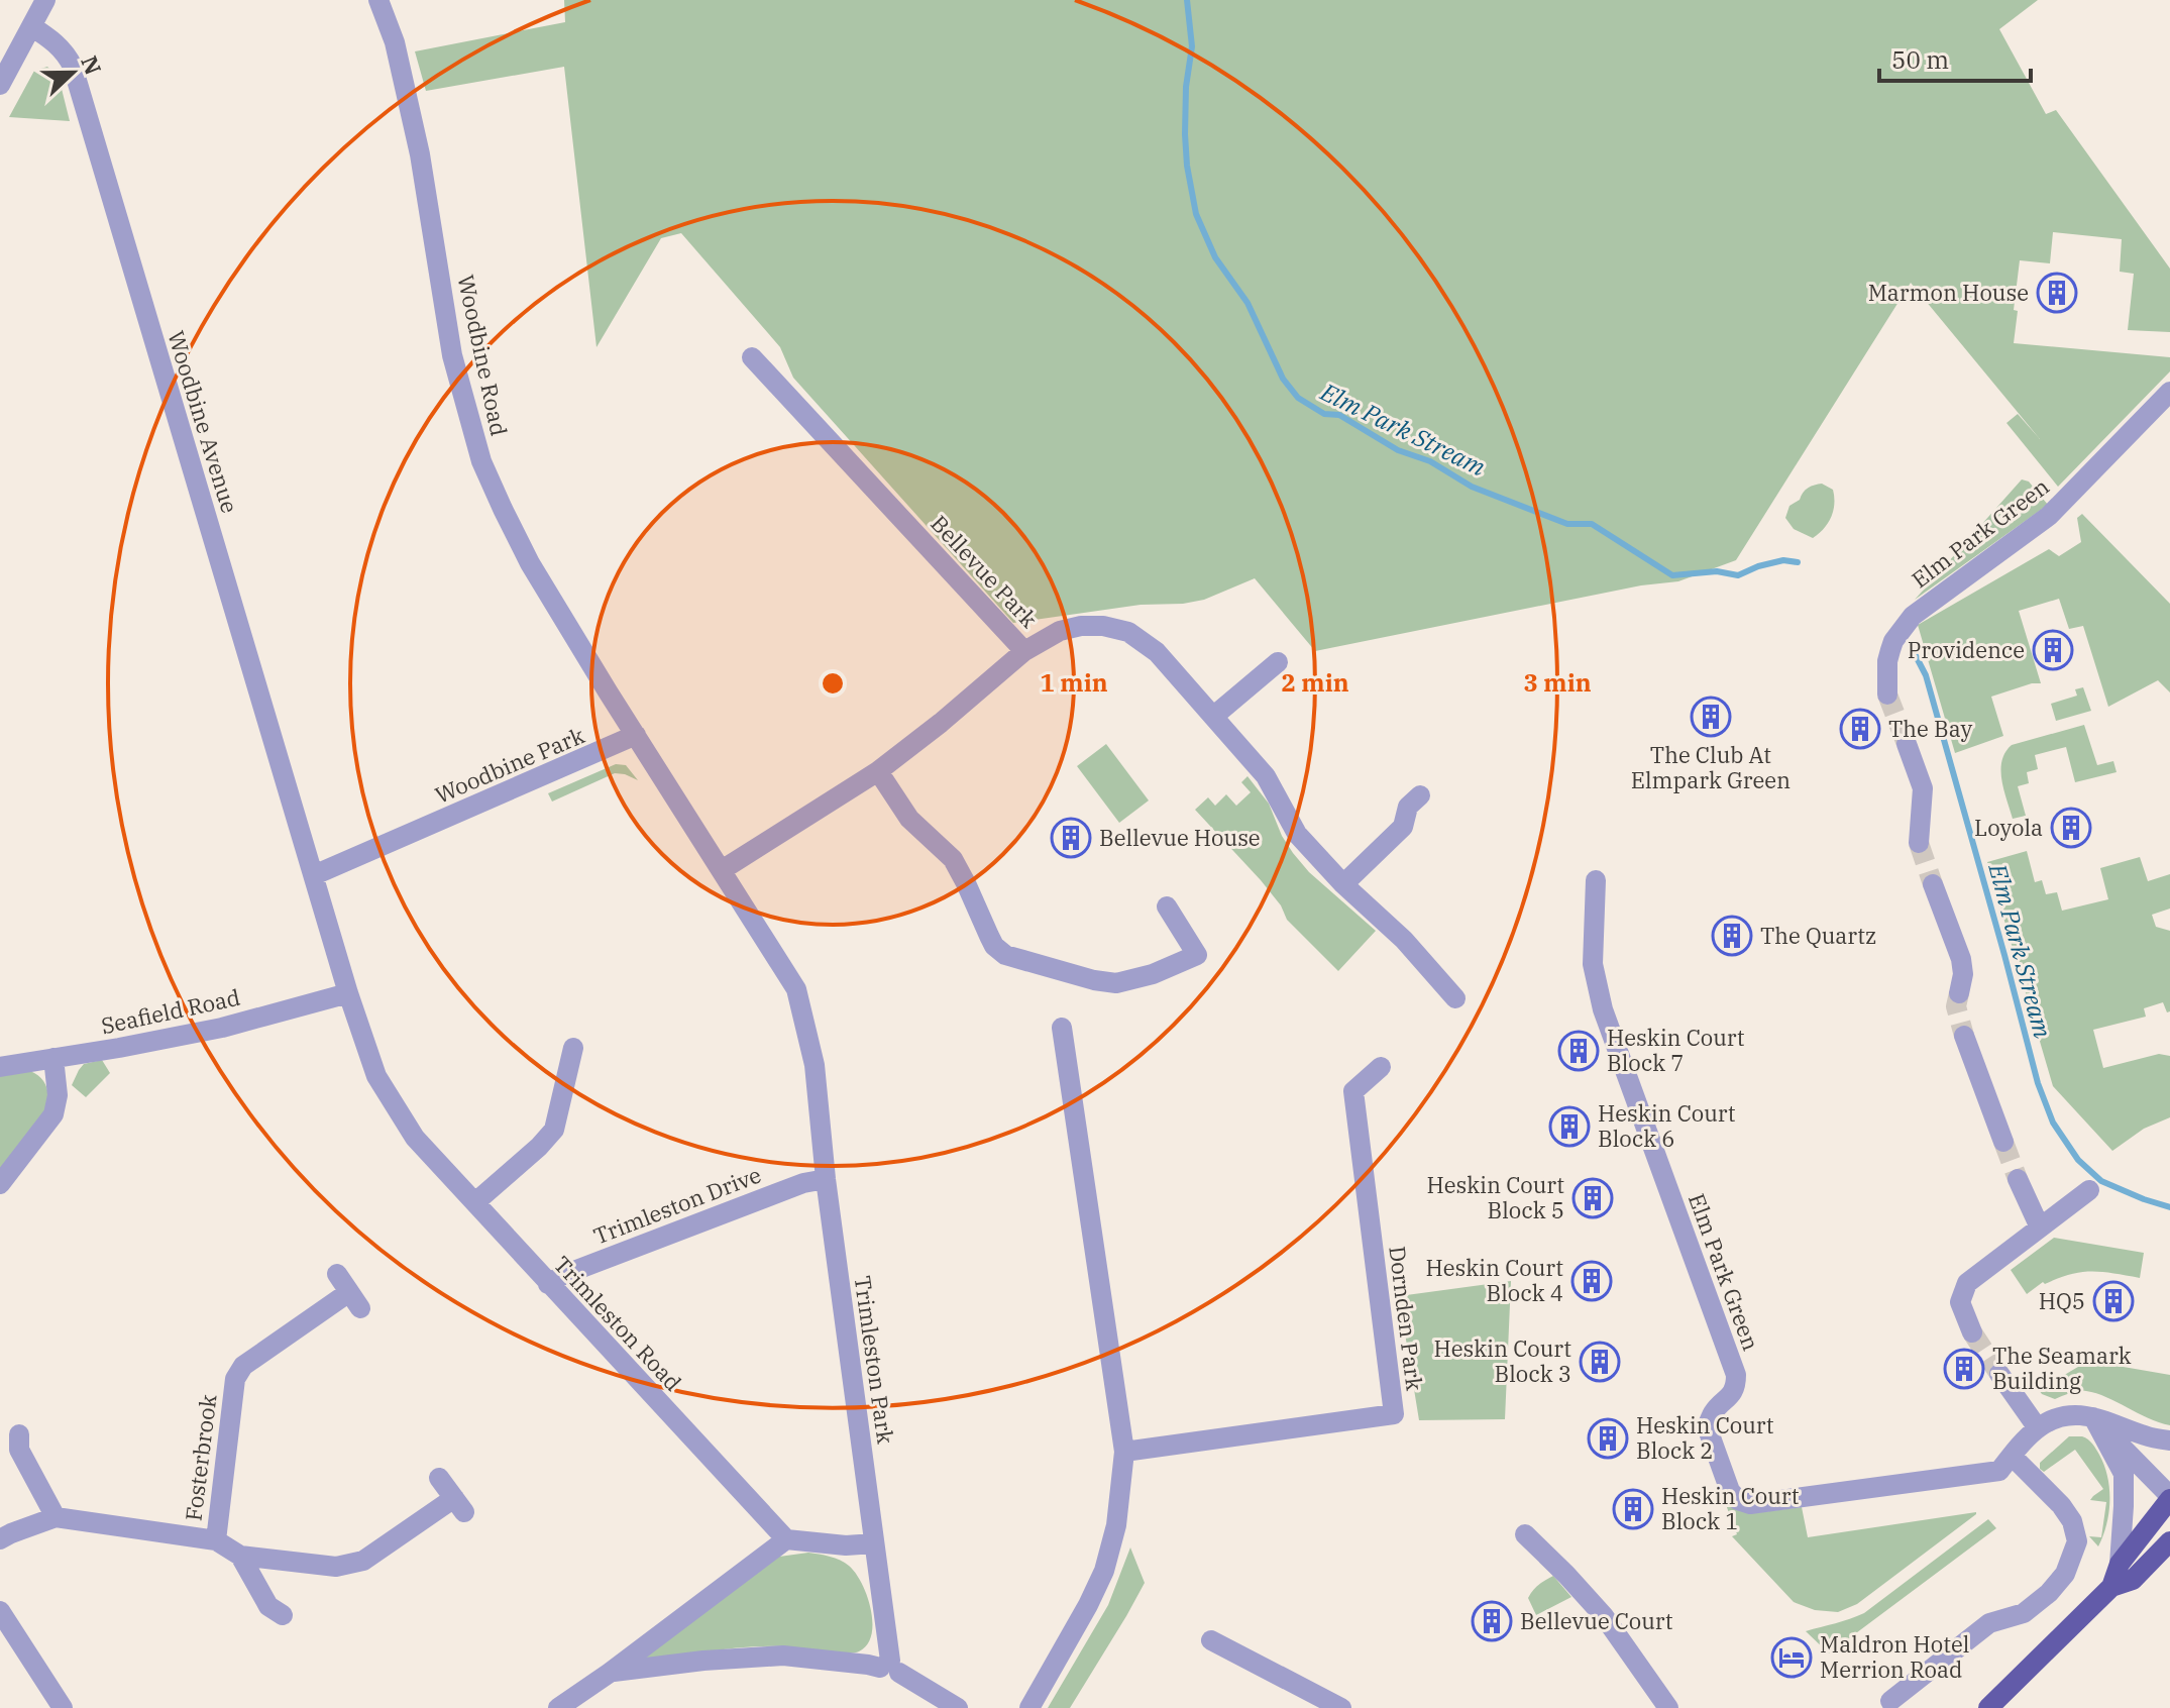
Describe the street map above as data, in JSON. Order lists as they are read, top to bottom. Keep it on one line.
{"streets":{"street":["Woodbine Road","Woodbine Avenue","Elm Park Green","Bellevue Park","Woodbine Park","Seafield Road","Trimleston Drive","Dornden Park","Trimleston Road","Trimleston Park","Fosterbrook"]},"crossings":[["Woodbine Road","Woodbine Park"],["Woodbine Avenue","Woodbine Park"],["Bellevue Park","Trimleston Park"],["Seafield Road","Trimleston Road"],["Trimleston Drive","Trimleston Road"],["Trimleston Drive","Trimleston Park"]],"water":["Elm Park Stream"],"places":{"building":["Marmon House","Providence","The Club At Elmpark Green","The Bay","Loyola","Bellevue House","The Quartz","Heskin Court Block 7","Heskin Court Block 6","Heskin Court Block 5","Heskin Court Block 4","HQ5","Heskin Court Block 3","The Seamark Building","Heskin Court Block 2","Heskin Court Block 1","Bellevue Court"],"hotel":["Maldron Hotel Merrion Road"]},"scale_bar":"50 m","north":"right","rings":["1 min","2 min","3 min"]}
